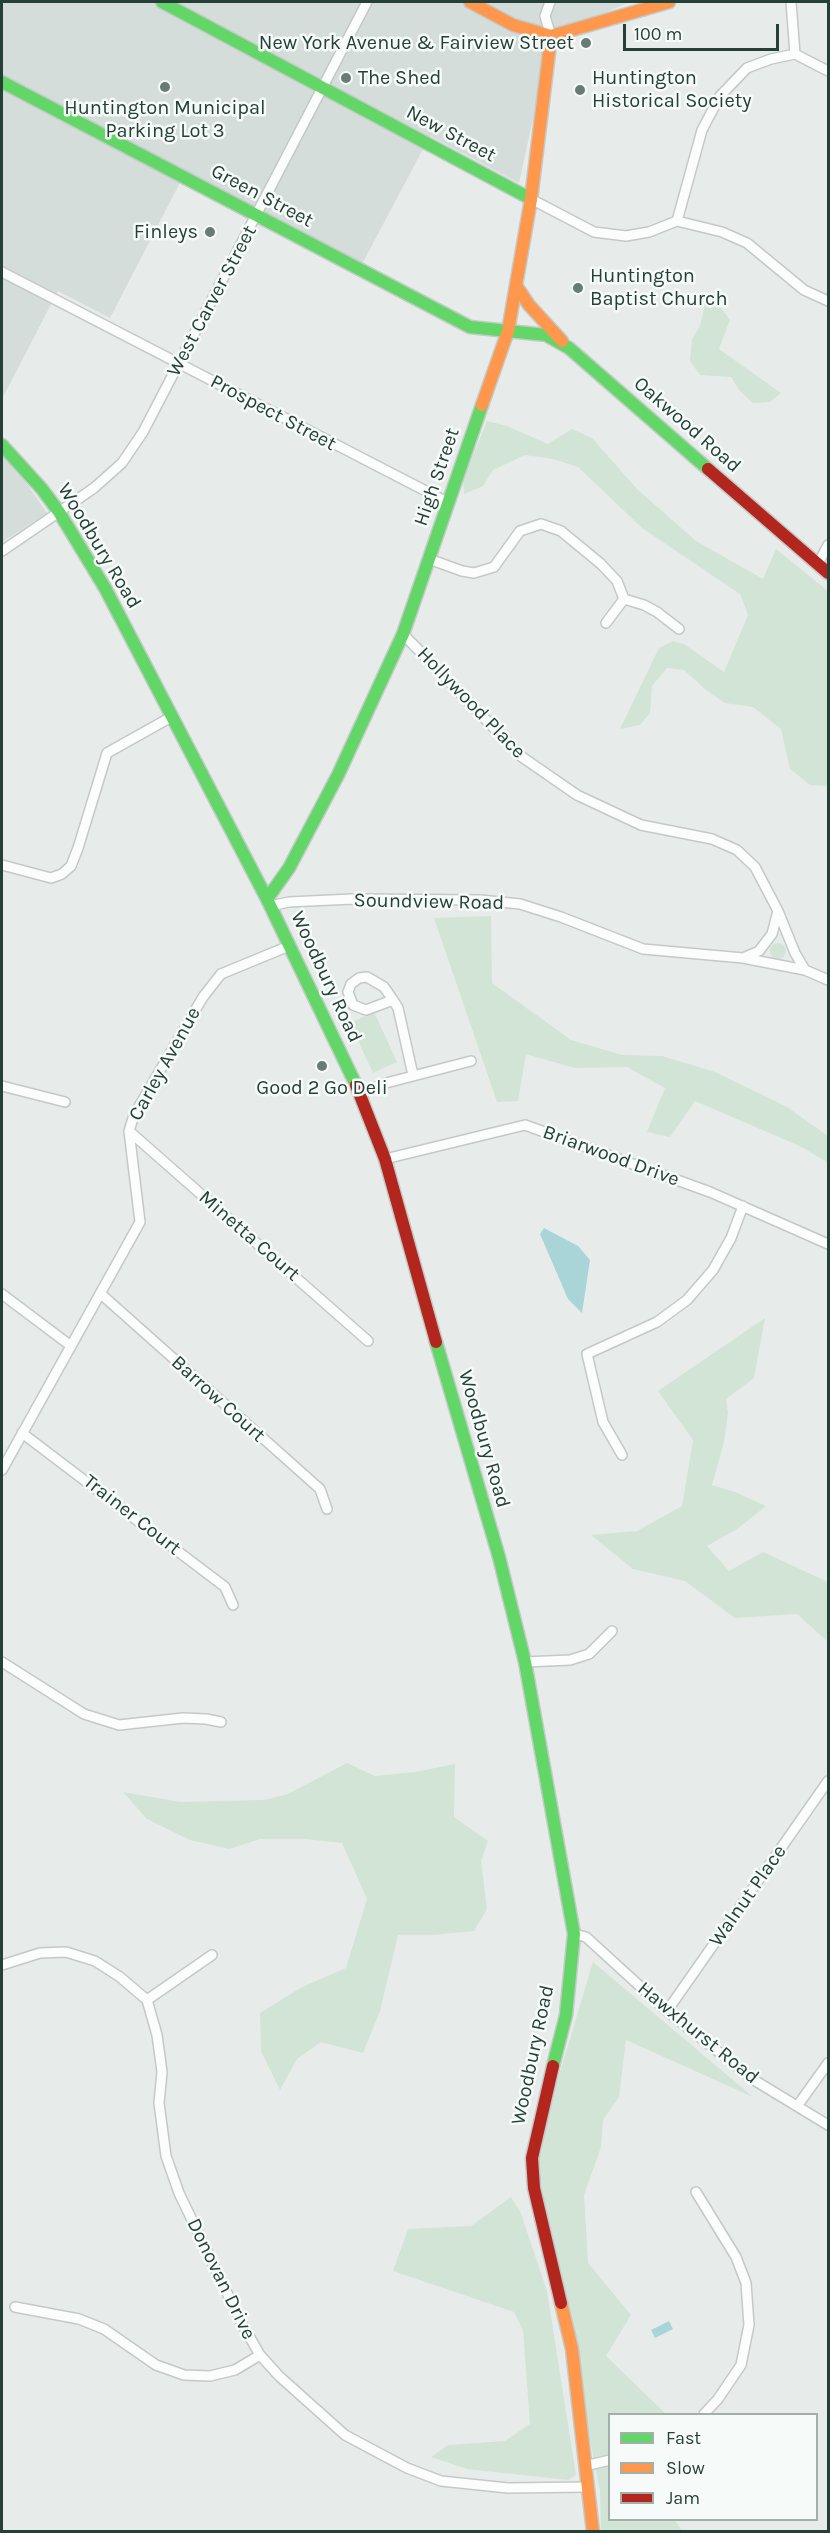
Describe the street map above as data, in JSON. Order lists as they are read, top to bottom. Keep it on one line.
{"streets":{"main road":["New Street","Green Street","Oakwood Road","High Street","Woodbury Road"],"street":["West Carver Street","Prospect Street","Hollywood Place","Soundview Road","Carley Avenue","Briarwood Drive","Minetta Court","Barrow Court","Trainer Court","Walnut Place","Hawxhurst Road","Donovan Drive"]},"crossings":[["New Street","West Carver Street"],["New Street","High Street"],["Green Street","West Carver Street"],["Green Street","Oakwood Road"],["Green Street","High Street"],["West Carver Street","Prospect Street"],["West Carver Street","Woodbury Road"],["Prospect Street","High Street"],["Oakwood Road","High Street"],["High Street","Woodbury Road"],["High Street","Hollywood Place"],["High Street","Soundview Road"],["Woodbury Road","Soundview Road"],["Woodbury Road","Carley Avenue"],["Woodbury Road","Briarwood Drive"],["Woodbury Road","Hawxhurst Road"],["Woodbury Road","Donovan Drive"],["Hollywood Place","Soundview Road"],["Carley Avenue","Minetta Court"],["Carley Avenue","Barrow Court"],["Carley Avenue","Trainer Court"],["Walnut Place","Hawxhurst Road"]],"places":["New York Avenue & Fairview Street","The Shed","Huntington Municipal Parking Lot 3","Huntington Historical Society","Finleys","Huntington Baptist Church","Good 2 Go Deli"],"legend":["Fast","Slow","Jam"],"scale_bar":"100 m"}
